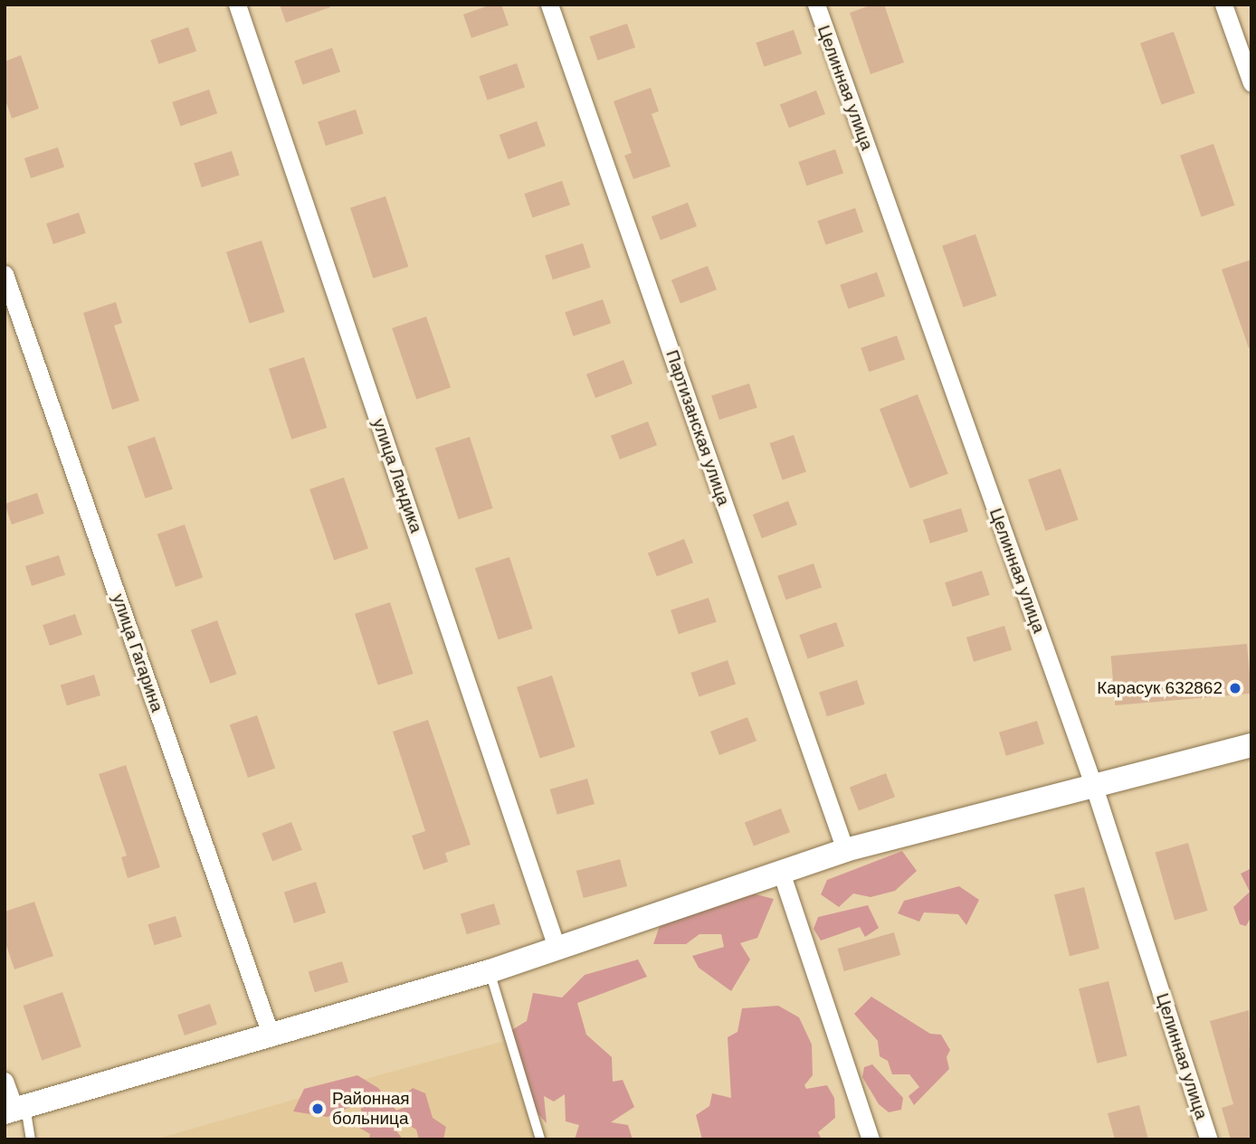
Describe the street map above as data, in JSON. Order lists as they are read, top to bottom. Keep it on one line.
{"streets":{"street":["Целинная улица","Партизанская улица","улица Ландика","улица Гагарина"]},"places":["Карасук 632862","Районная больница"]}
